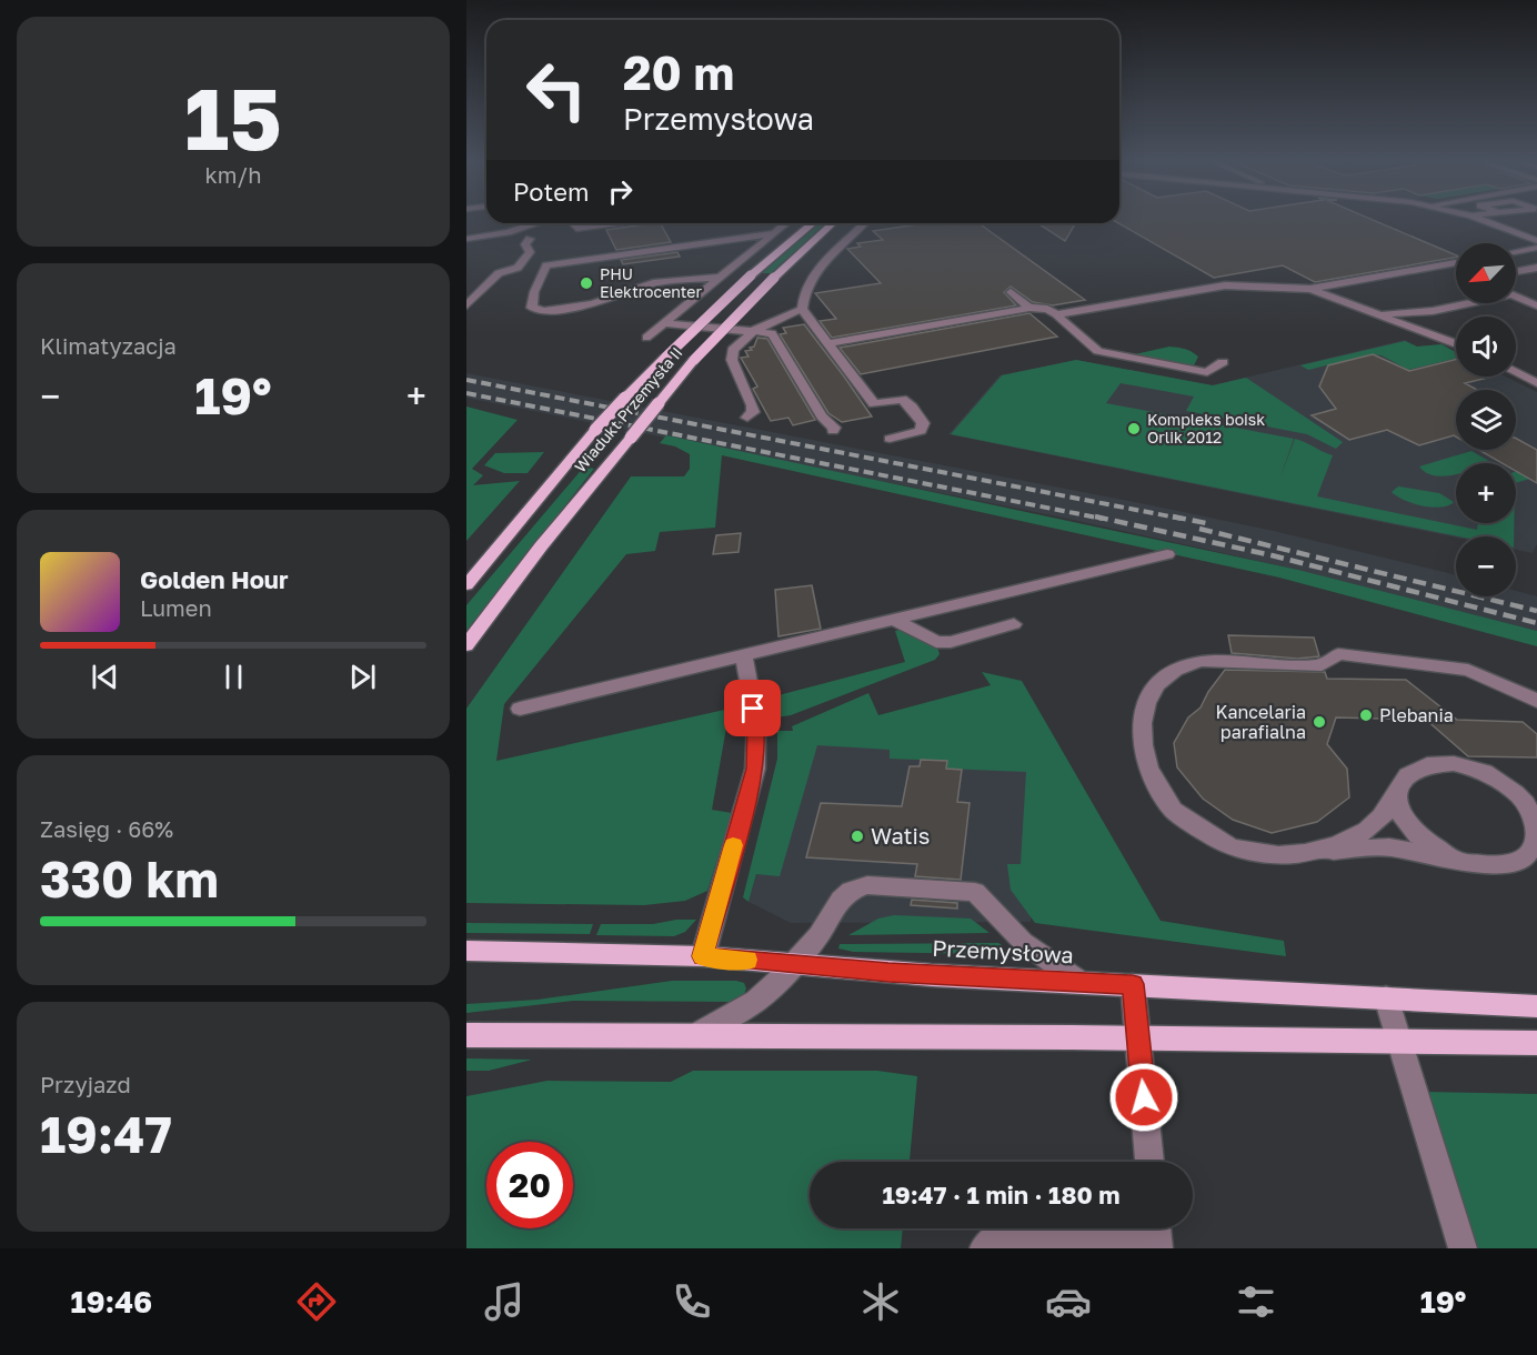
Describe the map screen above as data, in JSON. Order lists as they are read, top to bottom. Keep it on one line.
{"streets":{"main road":["Wiadukt Przemysła II","Przemysłowa"]},"places":["PHU Elektrocenter","Kompleks boisk Orlik 2012","Plebania","Kancelaria parafialna","Watis"],"north":"bottom left","page":{"tile":[["15","km/h"],"Klimatyzacja",["Zasięg · 66%","330 km"],["Przyjazd","19:47"]],"turn":["20 m","Przemysłowa"],"then":"Potem","map_buttons":["+","−"],"heat":["−","19°","+"],"song":["Golden Hour","Lumen"],"limit":"20","trip":"19:47 · 1 min · 180 m","tabs":["19:46","19°"]}}
